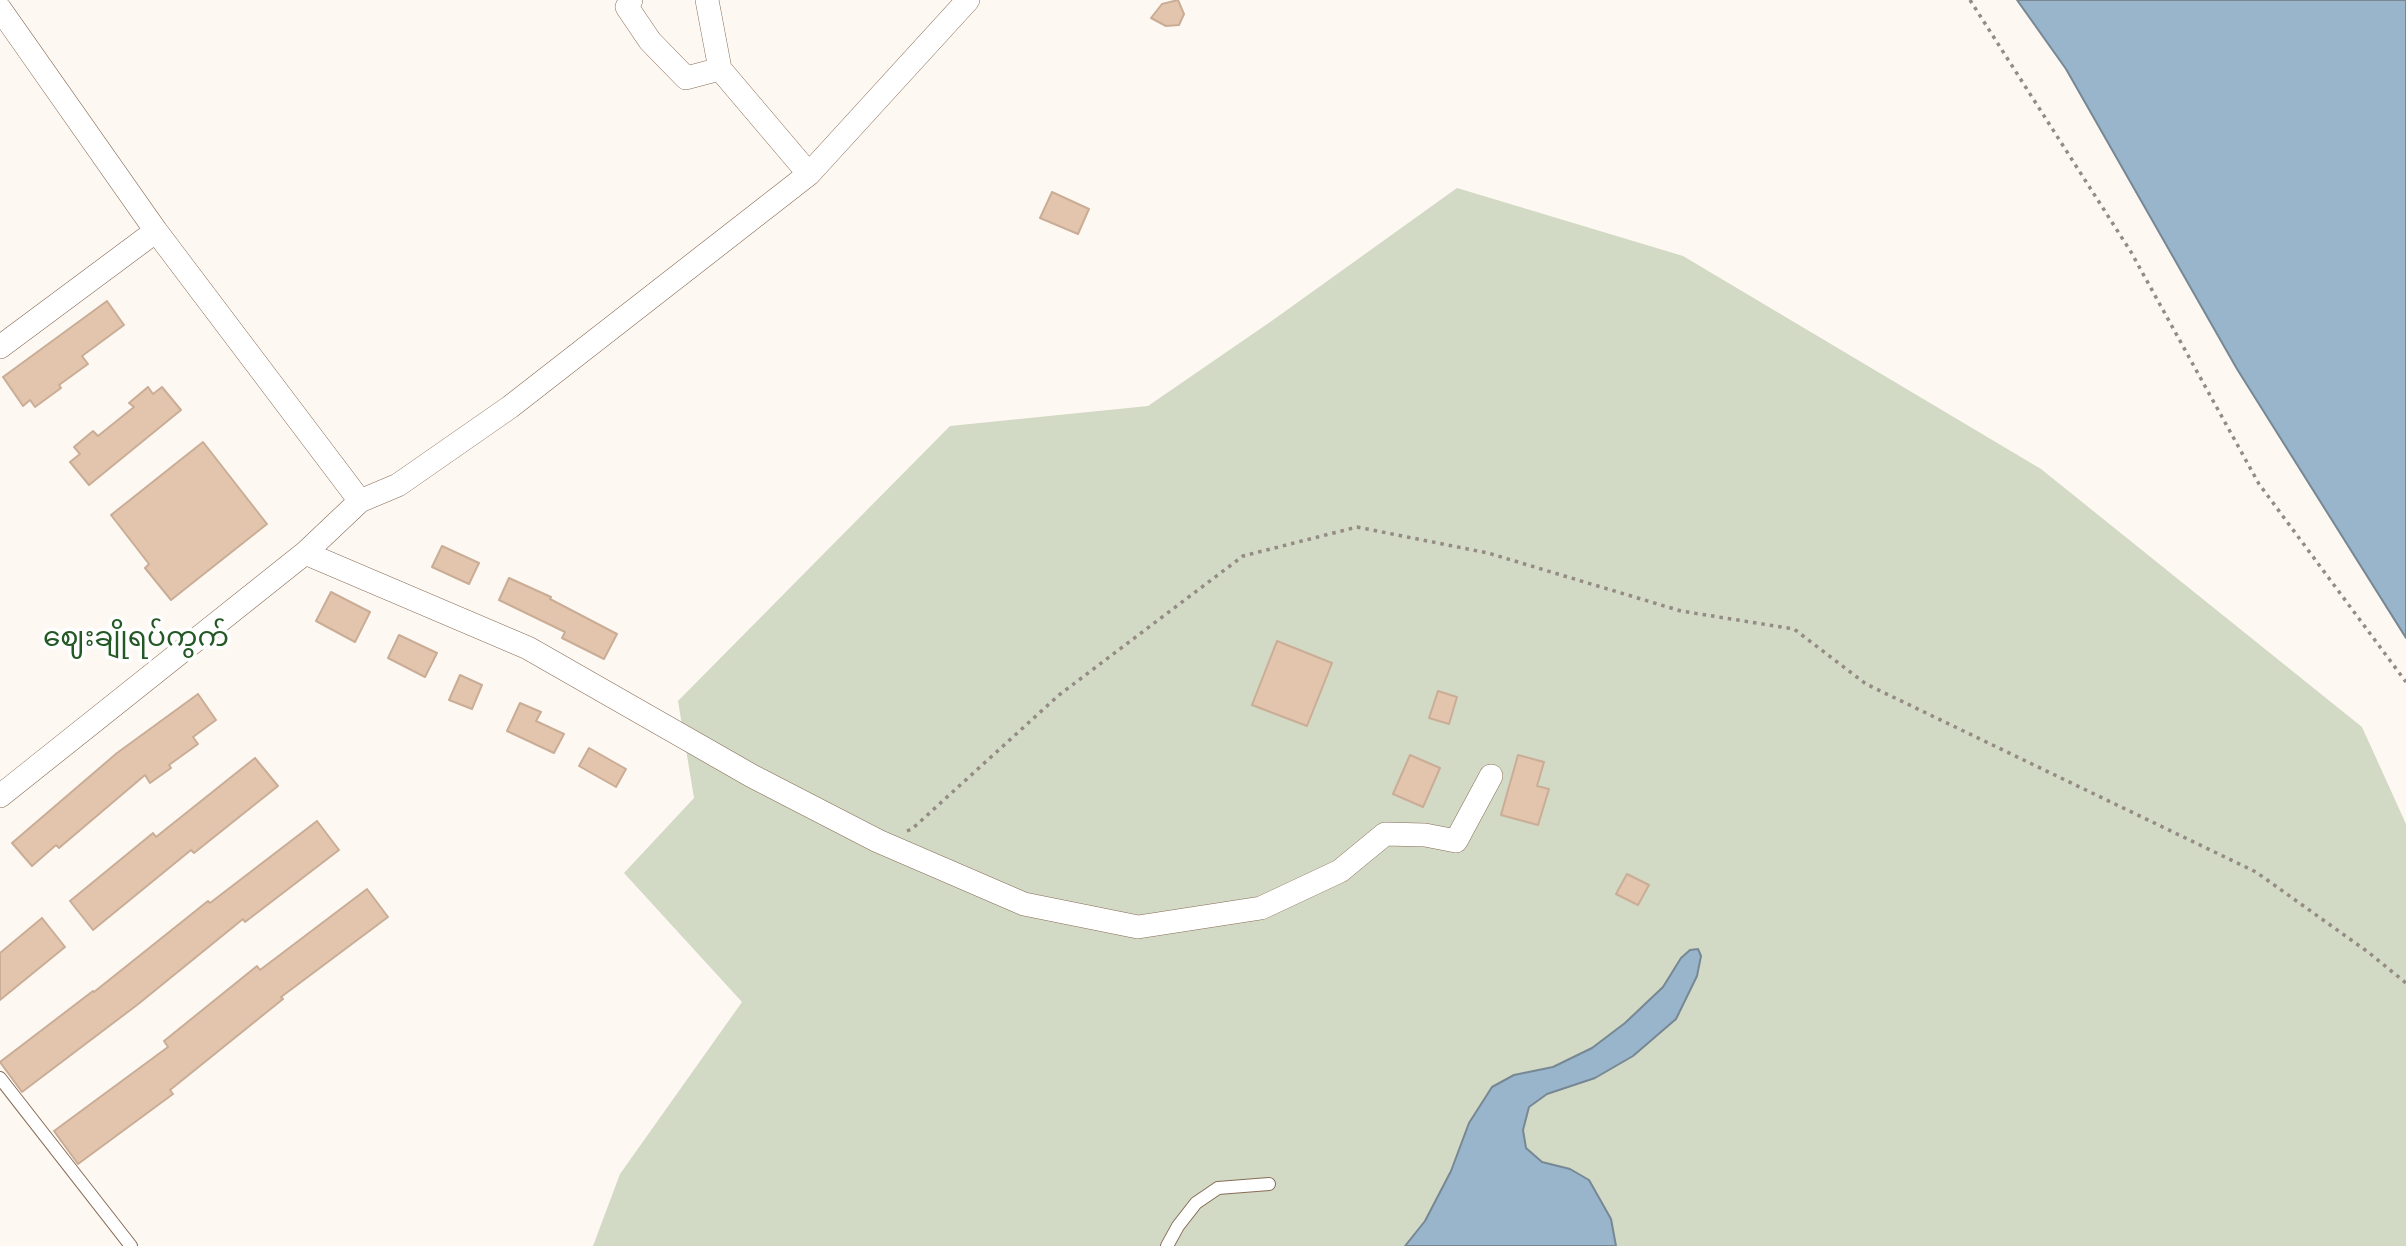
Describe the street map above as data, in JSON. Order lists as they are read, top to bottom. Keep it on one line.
{"districts":["ဈေးချိုရပ်ကွက်"]}
